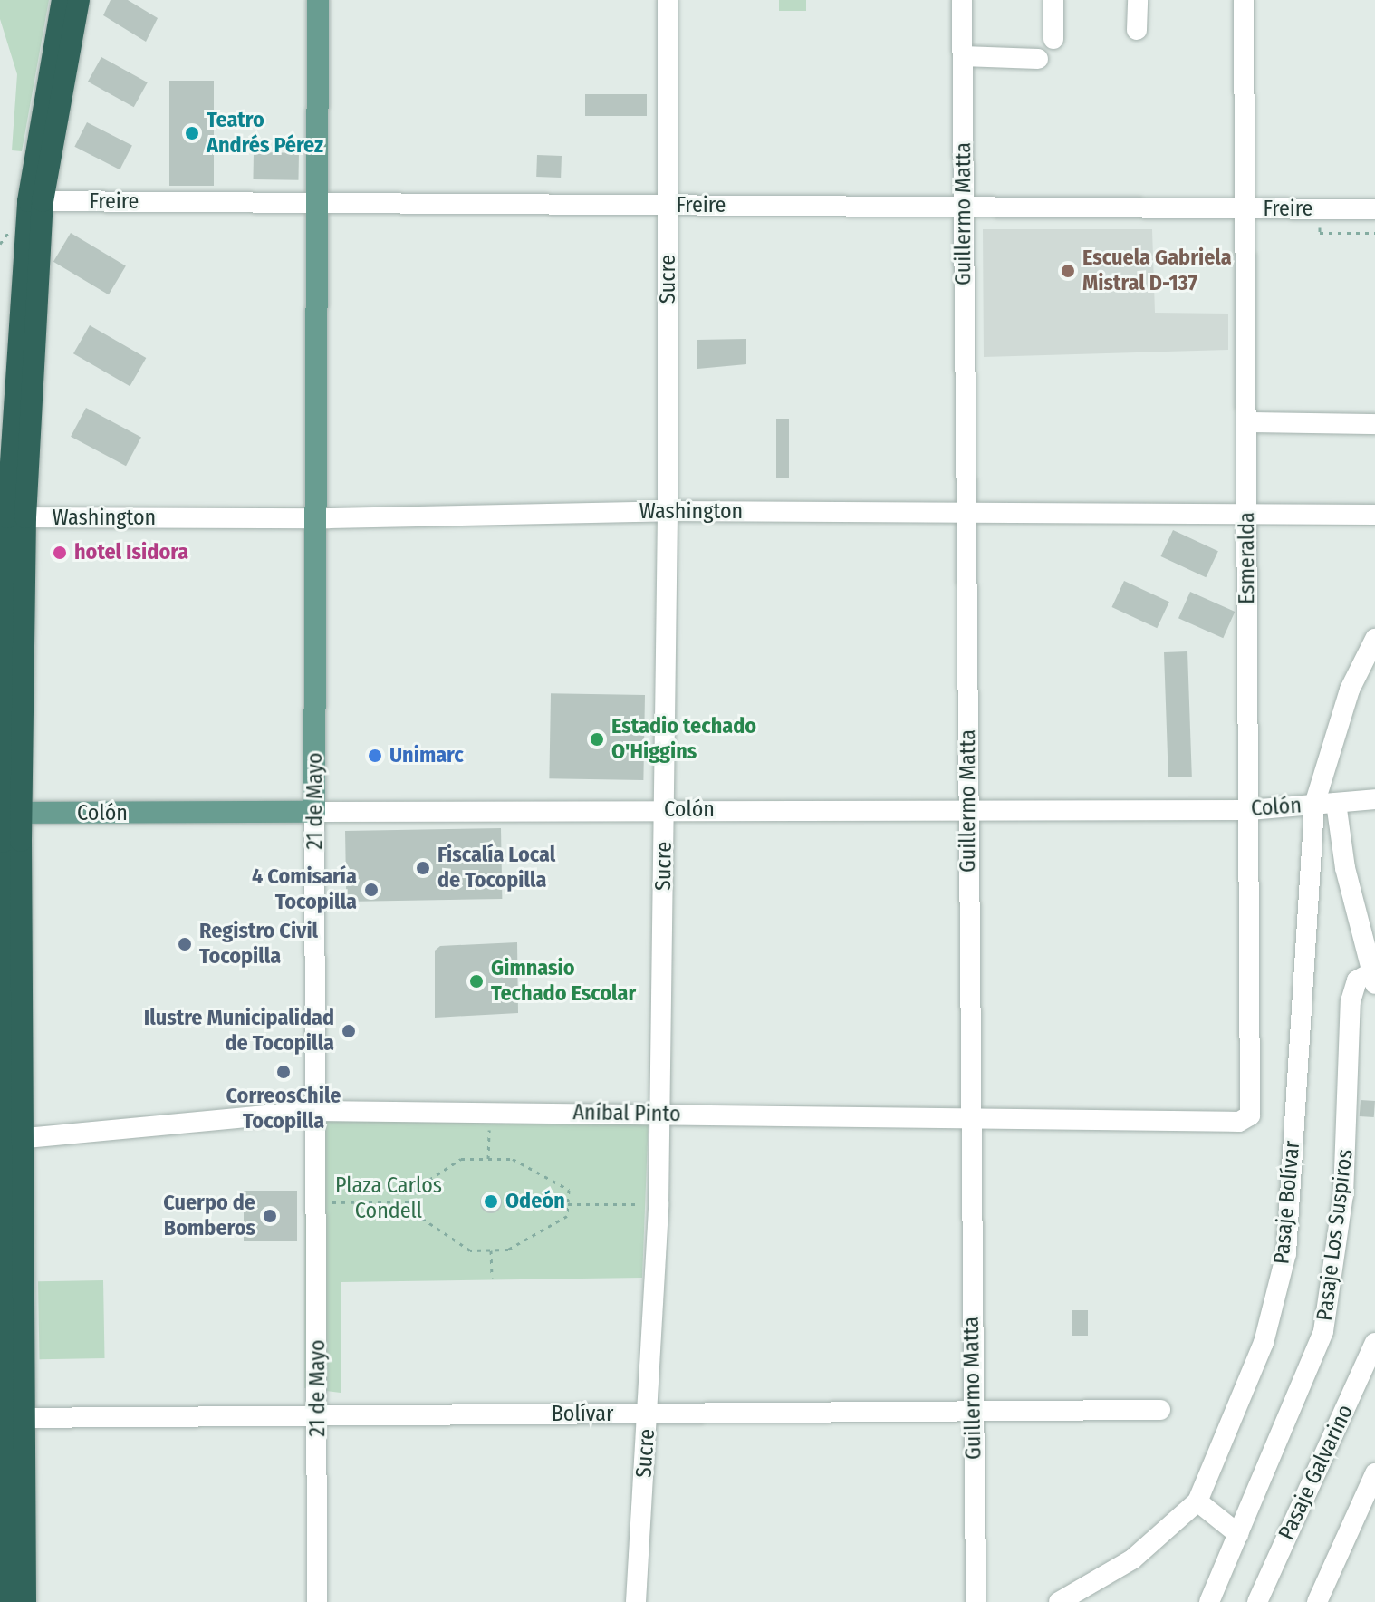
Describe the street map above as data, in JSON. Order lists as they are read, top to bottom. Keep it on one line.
{"streets":{"main road":["21 de Mayo","Colón"],"street":["Freire","Guillermo Matta","Sucre","Washington","Esmeralda","Aníbal Pinto","Pasaje Bolívar","Pasaje Los Suspiros","Bolívar","Pasaje Galvarino"]},"crossings":[["Freire","Guillermo Matta"],["Freire","Sucre"],["Freire","Esmeralda"],["Freire","21 de Mayo"],["Guillermo Matta","Washington"],["Guillermo Matta","Colón"],["Guillermo Matta","Aníbal Pinto"],["Guillermo Matta","Bolívar"],["Sucre","Washington"],["Sucre","Colón"],["Sucre","Aníbal Pinto"],["Sucre","Bolívar"],["Washington","Esmeralda"],["Washington","21 de Mayo"],["Esmeralda","Colón"],["Esmeralda","Aníbal Pinto"],["21 de Mayo","Colón"],["21 de Mayo","Aníbal Pinto"],["21 de Mayo","Bolívar"],["Colón","Pasaje Bolívar"]],"parks":["Plaza Carlos Condell"],"places":["Teatro Andrés Pérez","Escuela Gabriela Mistral D-137","hotel Isidora","Estadio techado O'Higgins","Unimarc","Fiscalía Local de Tocopilla","4 Comisaría Tocopilla","Registro Civil Tocopilla","Gimnasio Techado Escolar","Ilustre Municipalidad de Tocopilla","CorreosChile Tocopilla","Odeón","Cuerpo de Bomberos"]}
